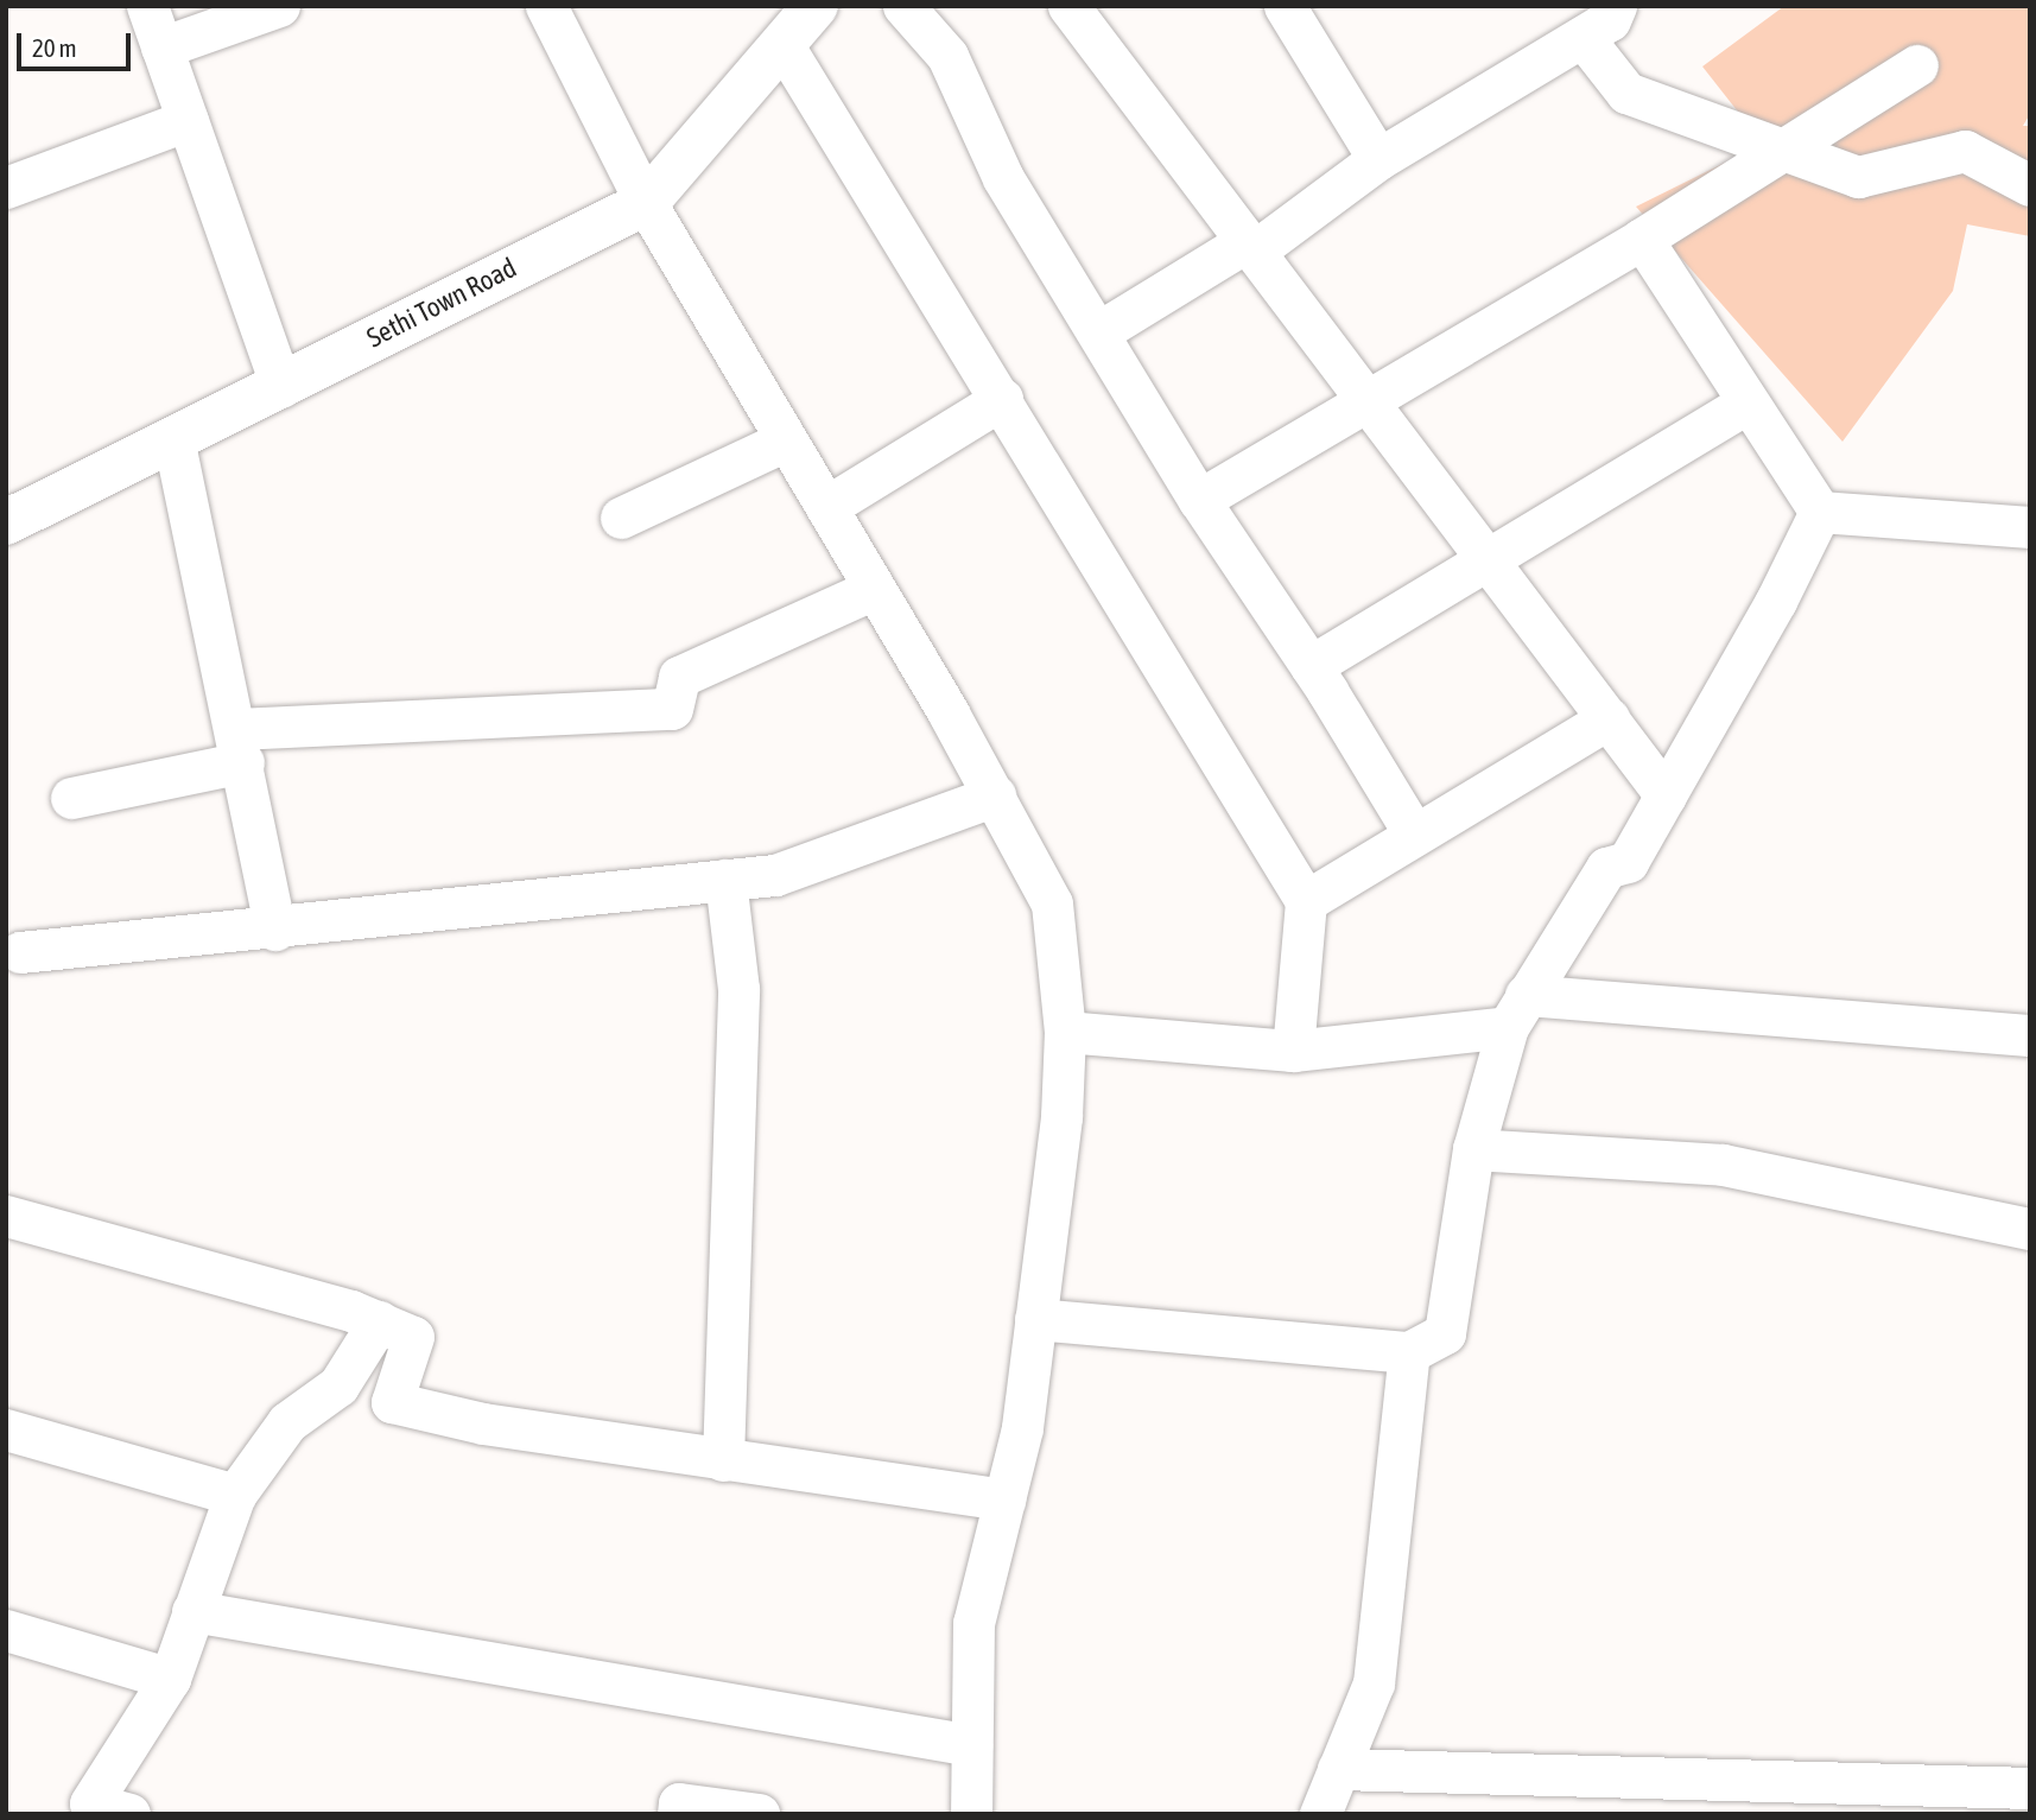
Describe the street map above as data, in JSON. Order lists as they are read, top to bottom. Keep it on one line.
{"streets":{"street":["Sethi Town Road"]},"scale_bar":"20 m"}
